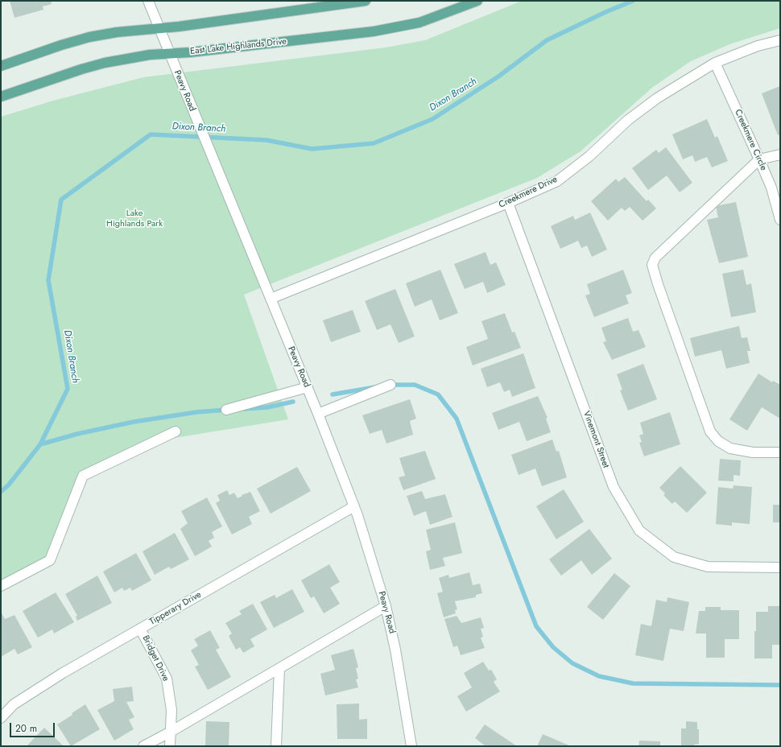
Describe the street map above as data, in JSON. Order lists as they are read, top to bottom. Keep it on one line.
{"streets":{"main road":["East Lake Highlands Drive"],"street":["Peavy Road","Creekmere Circle","Creekmere Drive","Vinemont Street","Tipperary Drive","Bridget Drive"]},"crossings":[["East Lake Highlands Drive","Peavy Road"],["Peavy Road","Creekmere Drive"],["Peavy Road","Tipperary Drive"],["Creekmere Circle","Creekmere Drive"],["Creekmere Drive","Vinemont Street"],["Tipperary Drive","Bridget Drive"]],"water":["Dixon Branch"],"parks":["Lake Highlands Park"],"scale_bar":"20 m"}
